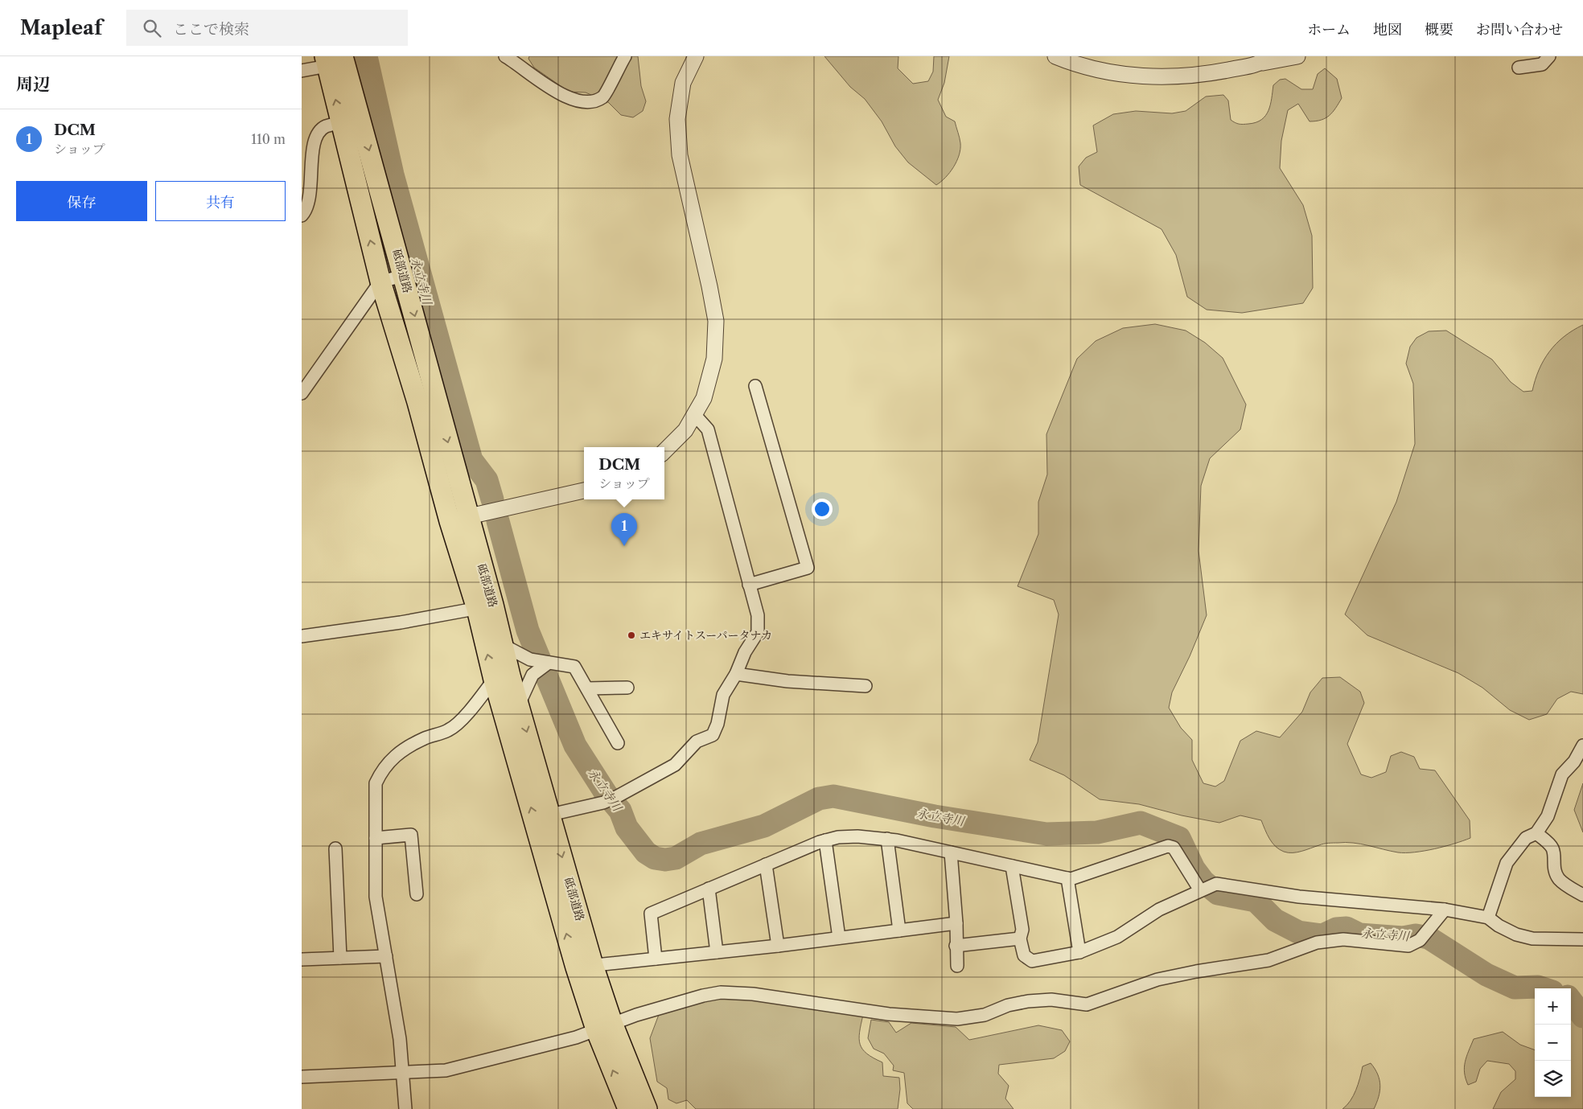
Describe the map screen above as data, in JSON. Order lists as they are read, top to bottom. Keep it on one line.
{"streets":{"highway":["砥部道路"]},"water":["永立寺川"],"places":["エキサイトスーパータナカ"],"page":{"header":"Mapleaf","search":"ここで検索","nav":["ホーム","地図","概要","お問い合わせ"],"heading":"周辺","list":[{"mark":"1","name":"DCM","note":"ショップ","value":"110 m"}],"buttons":["保存","共有"],"popup":["DCM","ショップ"],"pins":"1","map_buttons":["+","−"]}}
